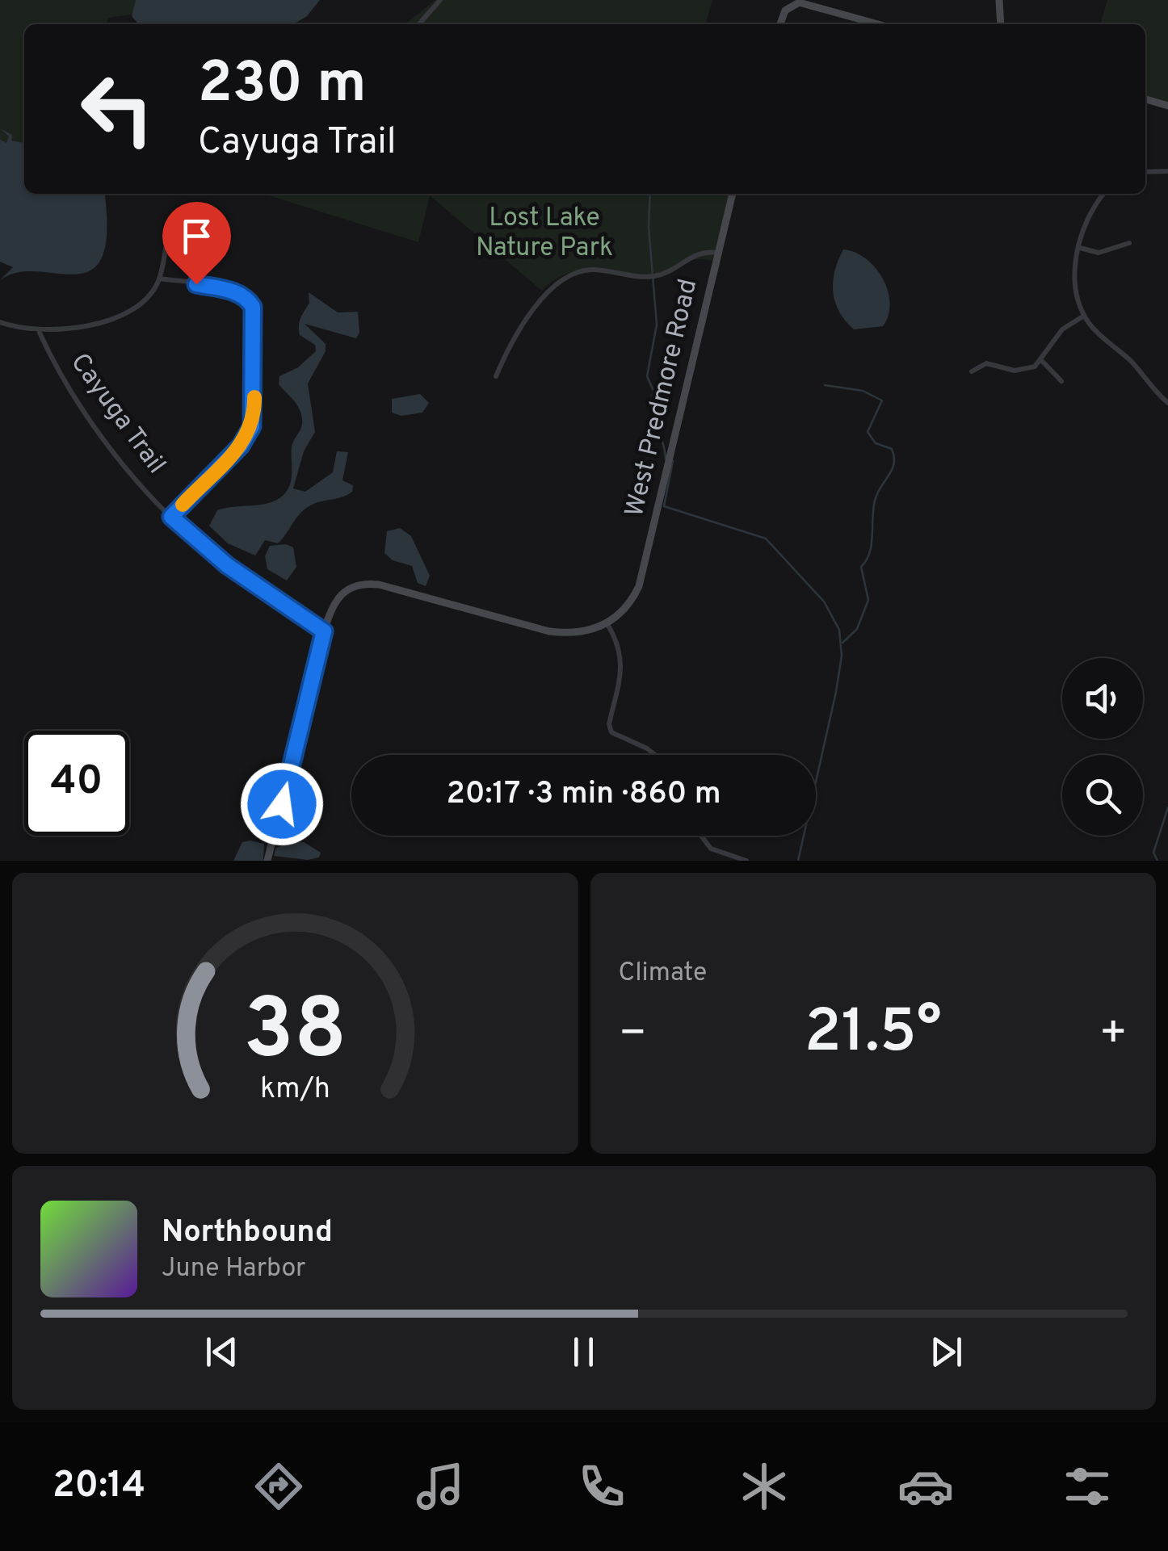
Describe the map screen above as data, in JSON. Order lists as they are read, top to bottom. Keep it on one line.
{"streets":{"street":["West Predmore Road","Cayuga Trail"]},"parks":["Lost Lake Nature Park"],"page":{"turn":["230 m","Cayuga Trail"],"limit":"40","trip":"20:17 · 3 min · 860 m","tile":"Climate","heat":["−","21.5°","+"],"song":["Northbound","June Harbor"],"tabs":"20:14","gauge":["38","km/h"]}}
